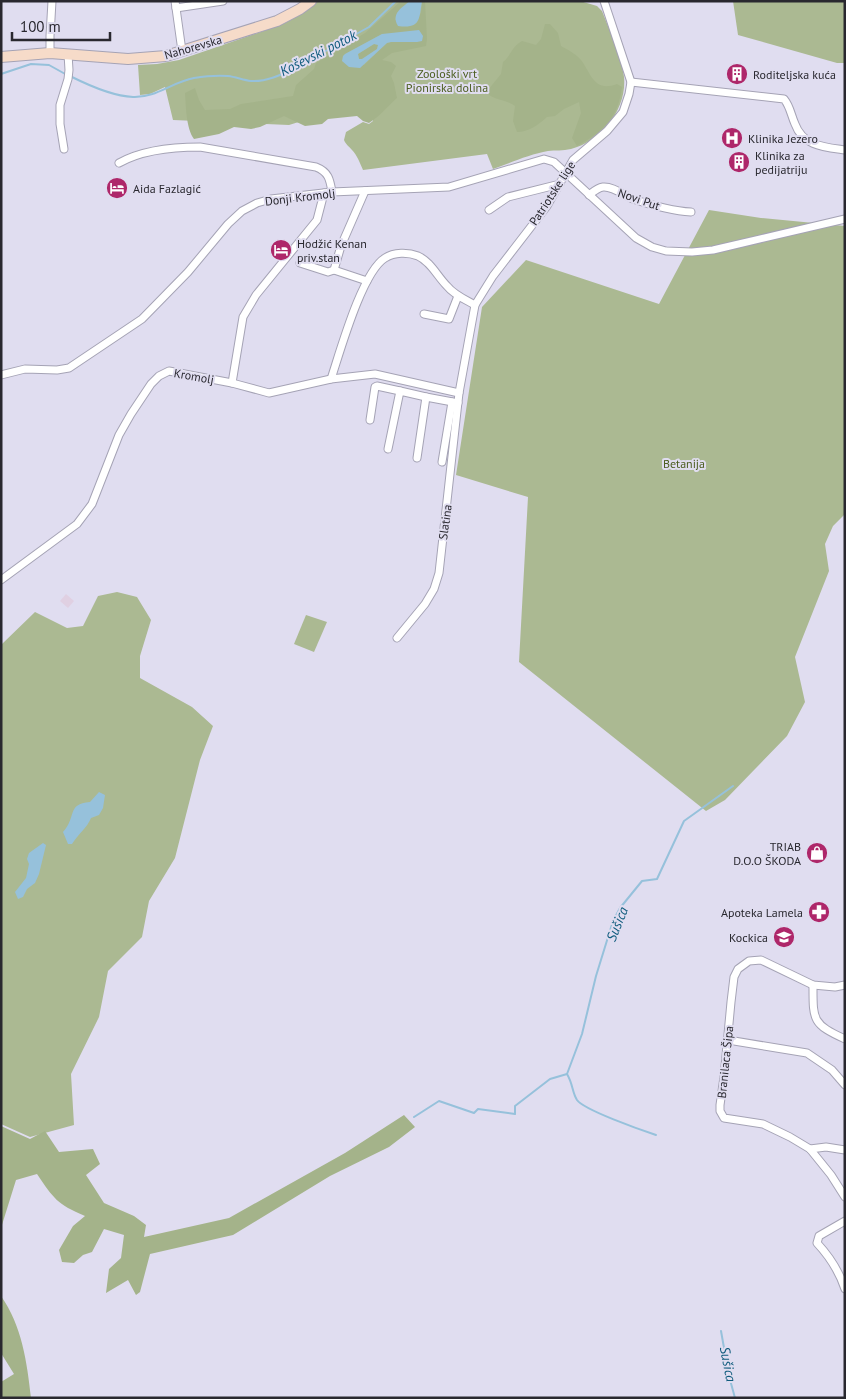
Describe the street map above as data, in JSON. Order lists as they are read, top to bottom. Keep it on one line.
{"streets":{"street":["Nahorevska","Patriotske lige","Donji Kromolj","Novi Put","Kromolj","Slatina","Branilaca Šipa"]},"crossings":[["Patriotske lige","Donji Kromolj"],["Patriotske lige","Kromolj"],["Patriotske lige","Slatina"],["Kromolj","Slatina"]],"water":["Koševski potok","Sušica"],"parks":["Zoološki vrt Pionirska dolina","Betanija"],"places":{"building":["Roditeljska kuća","Klinika za pedijatriju"],"hospital":["Klinika Jezero"],"hotel":["Aida Fazlagić","Hodžić Kenan priv.stan"],"shop":["TRIAB D.O.O ŠKODA"],"pharmacy":["Apoteka Lamela"],"school or university":["Kockica"]},"scale_bar":"100 m"}
